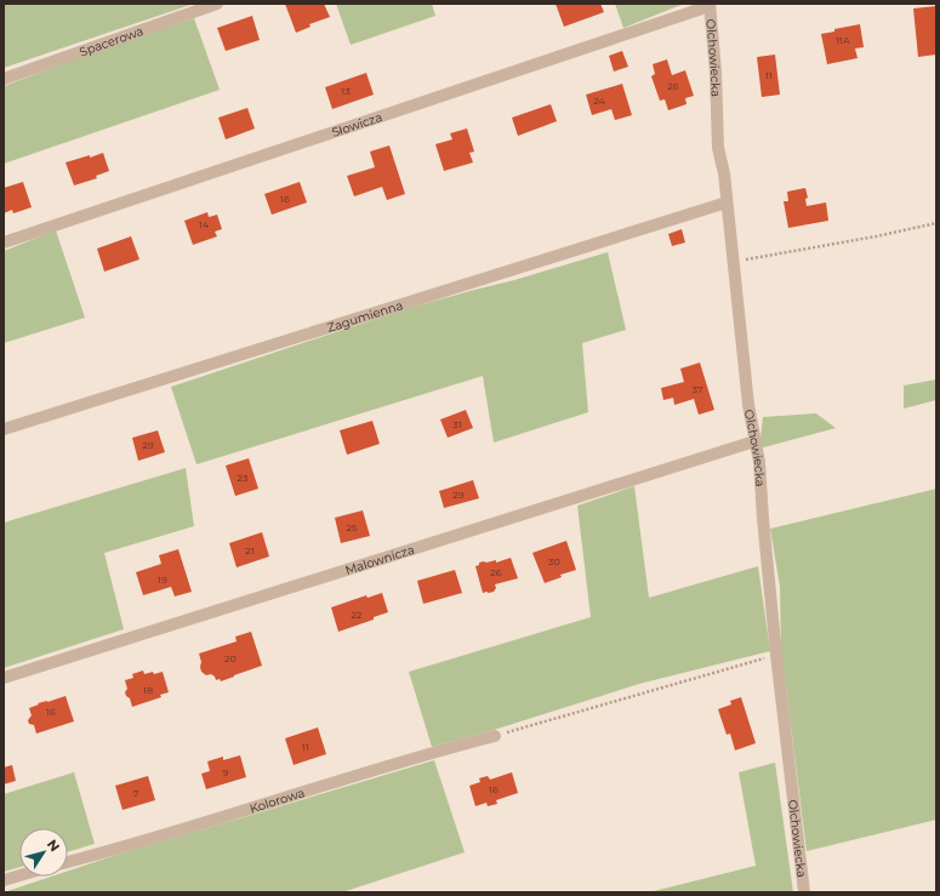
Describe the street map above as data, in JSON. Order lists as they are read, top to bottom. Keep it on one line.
{"streets":{"street":["Spacerowa","Olchowiecka","Słowicza","Zagumienna","Malownicza","Kolorowa"]},"crossings":[["Olchowiecka","Słowicza"],["Olchowiecka","Zagumienna"],["Olchowiecka","Malownicza"]],"house_numbers":["11A","11","26","13","24","16","14","37","31","29","23","29","25","21","30","26","19","22","20","18","16","11","9","16","7"],"north":"top right"}
